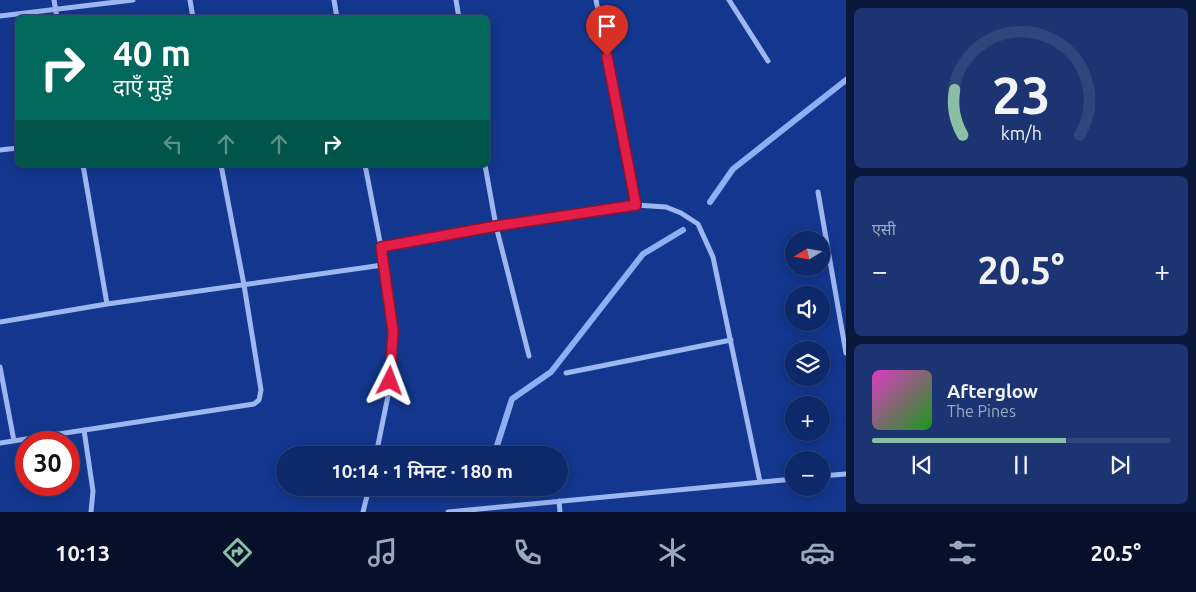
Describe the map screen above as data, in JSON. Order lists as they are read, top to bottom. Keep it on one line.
{"north":"left","page":{"turn":["40 m","दाएँ मुड़ें"],"tile":"एसी","map_buttons":["+","−"],"heat":["−","20.5°","+"],"song":["Afterglow","The Pines"],"limit":"30","trip":"10:14 · 1 मिनट · 180 m","tabs":["10:13","20.5°"],"gauge":["23","km/h"]}}
